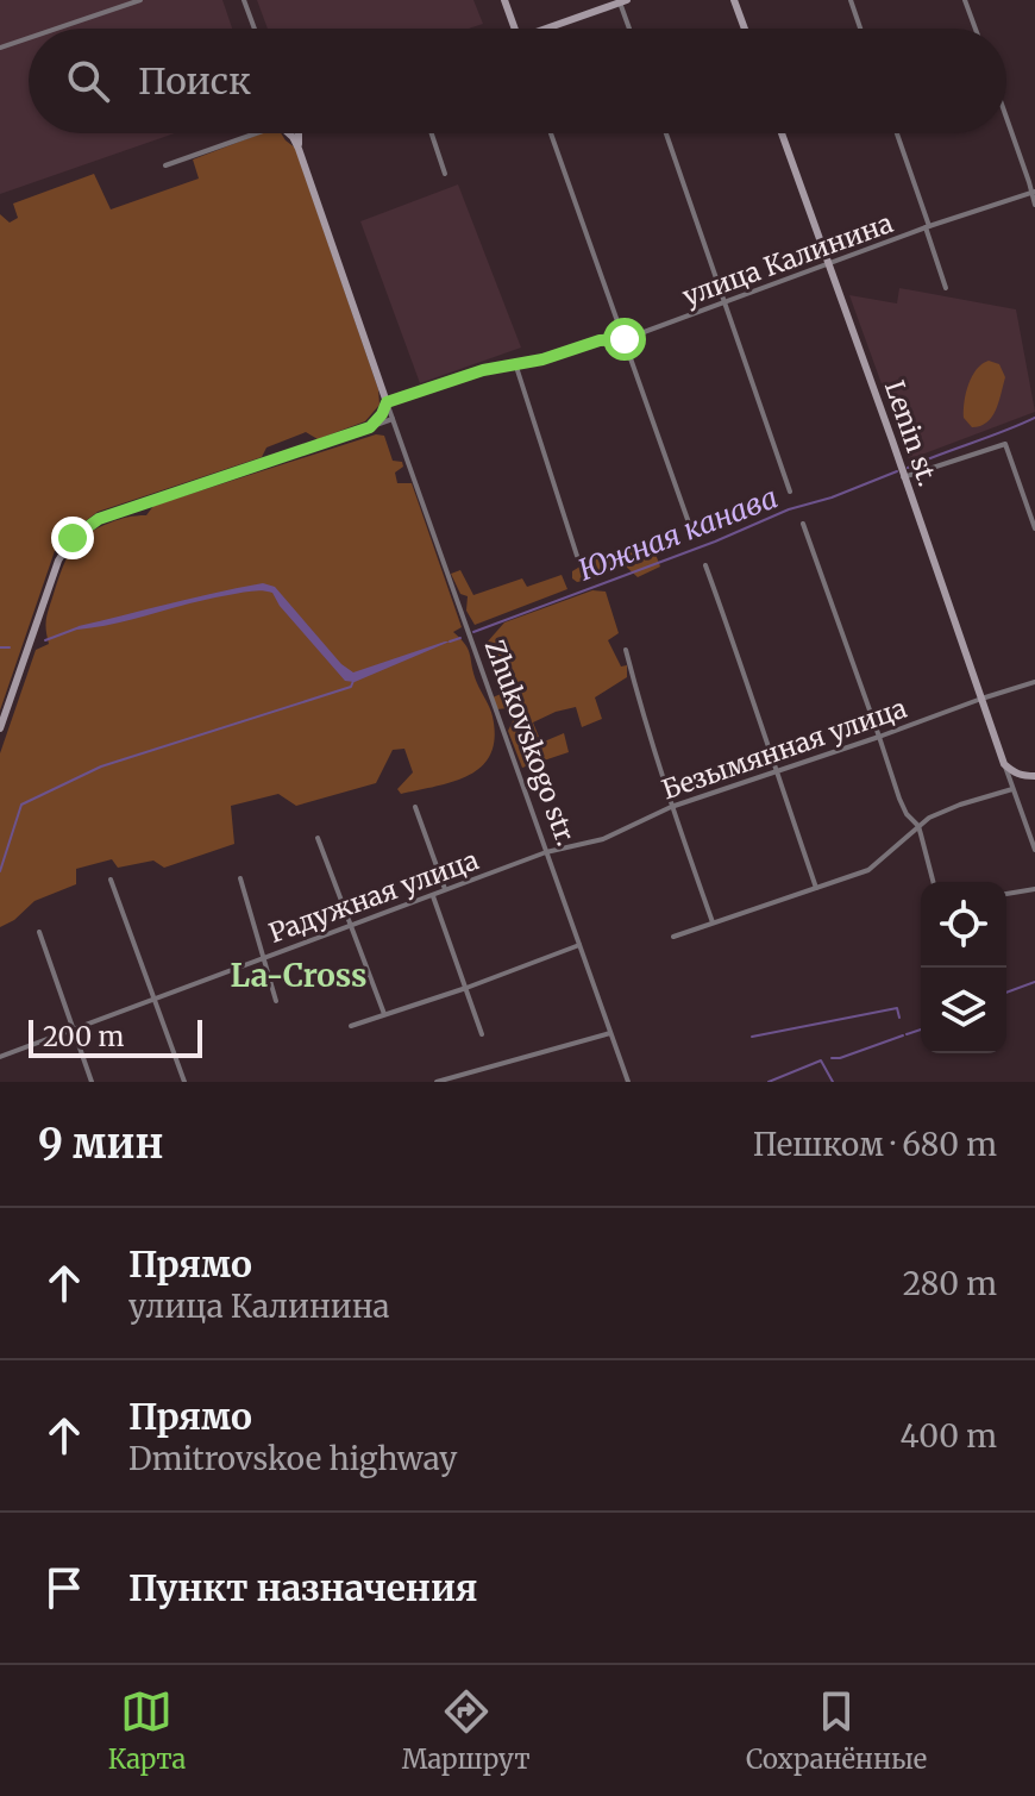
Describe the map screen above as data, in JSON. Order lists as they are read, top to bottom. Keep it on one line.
{"streets":{"street":["улица Калинина","Lenin st.","Zhukovskogo str.","Безымянная улица","Радужная улица"]},"crossings":[["улица Калинина","Lenin st."],["улица Калинина","Zhukovskogo str."],["Lenin st.","Безымянная улица"],["Zhukovskogo str.","Безымянная улица"],["Zhukovskogo str.","Радужная улица"],["Безымянная улица","Радужная улица"]],"districts":["La-Cross"],"water":["Южная канава"],"scale_bar":"200 m","page":{"search":"Поиск","scale":"200 m","heading":["9 мин","Пешком · 680 m"],"list":[["Прямо","улица Калинина","280 m"],["Прямо","Dmitrovskoe highway","400 m"],"Пункт назначения"],"nav":["Карта","Маршрут","Сохранённые"]}}
